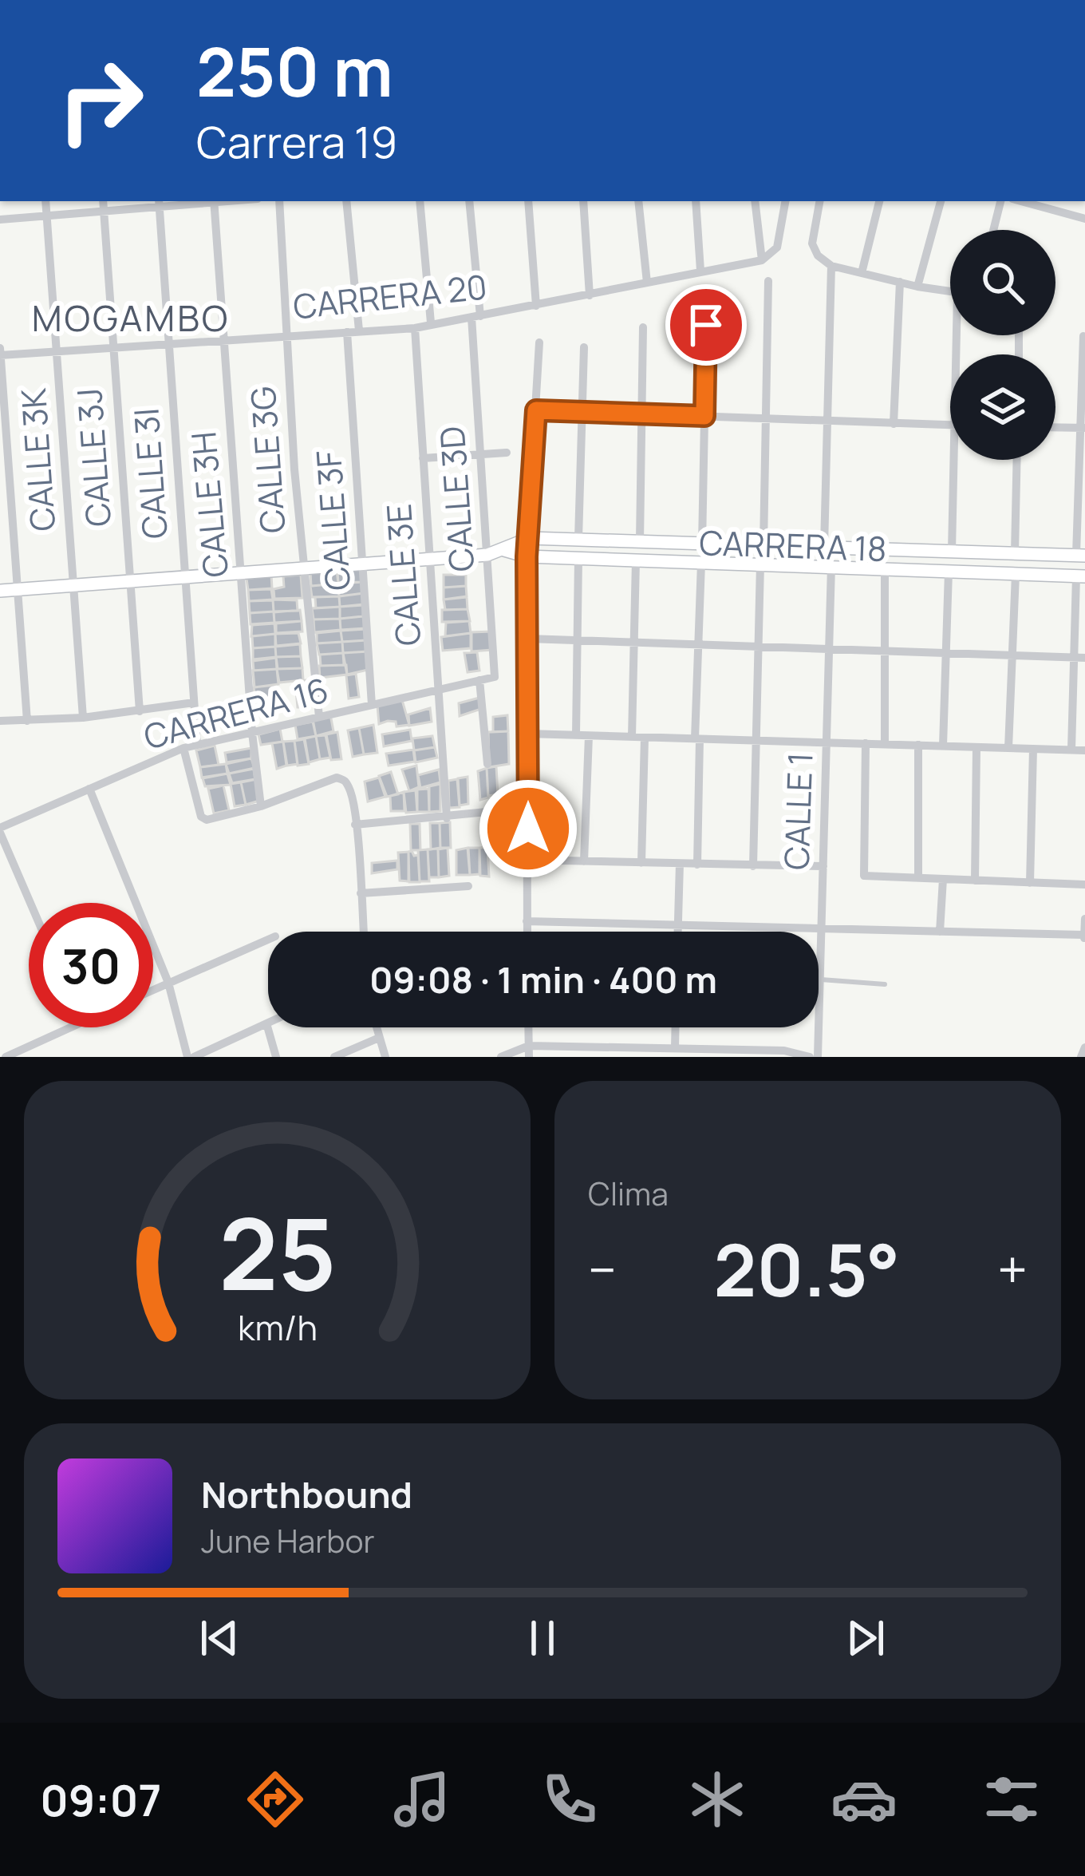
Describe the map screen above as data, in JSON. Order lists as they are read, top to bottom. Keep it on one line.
{"streets":{"street":["CARRERA 20","CALLE 3J","CALLE 3K","CALLE 3G","CALLE 3I","CALLE 3D","CALLE 3H","CALLE 3F","CARRERA 18","CALLE 3E","CARRERA 16","CALLE 1"]},"crossings":[["CARRERA 20","CALLE 3J"],["CARRERA 20","CALLE 3K"],["CARRERA 20","CALLE 3G"],["CARRERA 20","CALLE 3I"],["CARRERA 20","CALLE 3D"],["CARRERA 20","CALLE 3H"],["CARRERA 20","CALLE 3F"],["CARRERA 20","CALLE 3E"],["CALLE 3J","CARRERA 18"],["CALLE 3K","CARRERA 18"],["CALLE 3G","CARRERA 18"],["CALLE 3G","CARRERA 16"],["CALLE 3I","CARRERA 18"],["CALLE 3I","CARRERA 16"],["CALLE 3D","CARRERA 18"],["CALLE 3D","CARRERA 16"],["CALLE 3H","CARRERA 18"],["CALLE 3H","CARRERA 16"],["CALLE 3F","CARRERA 18"],["CALLE 3F","CARRERA 16"],["CARRERA 18","CALLE 3E"],["CARRERA 18","CALLE 1"],["CALLE 3E","CARRERA 16"]],"districts":["MOGAMBO"],"page":{"turn":["250 m","Carrera 19"],"limit":"30","trip":"09:08 · 1 min · 400 m","tile":"Clima","heat":["−","20.5°","+"],"song":["Northbound","June Harbor"],"tabs":"09:07","gauge":["25","km/h"]}}
